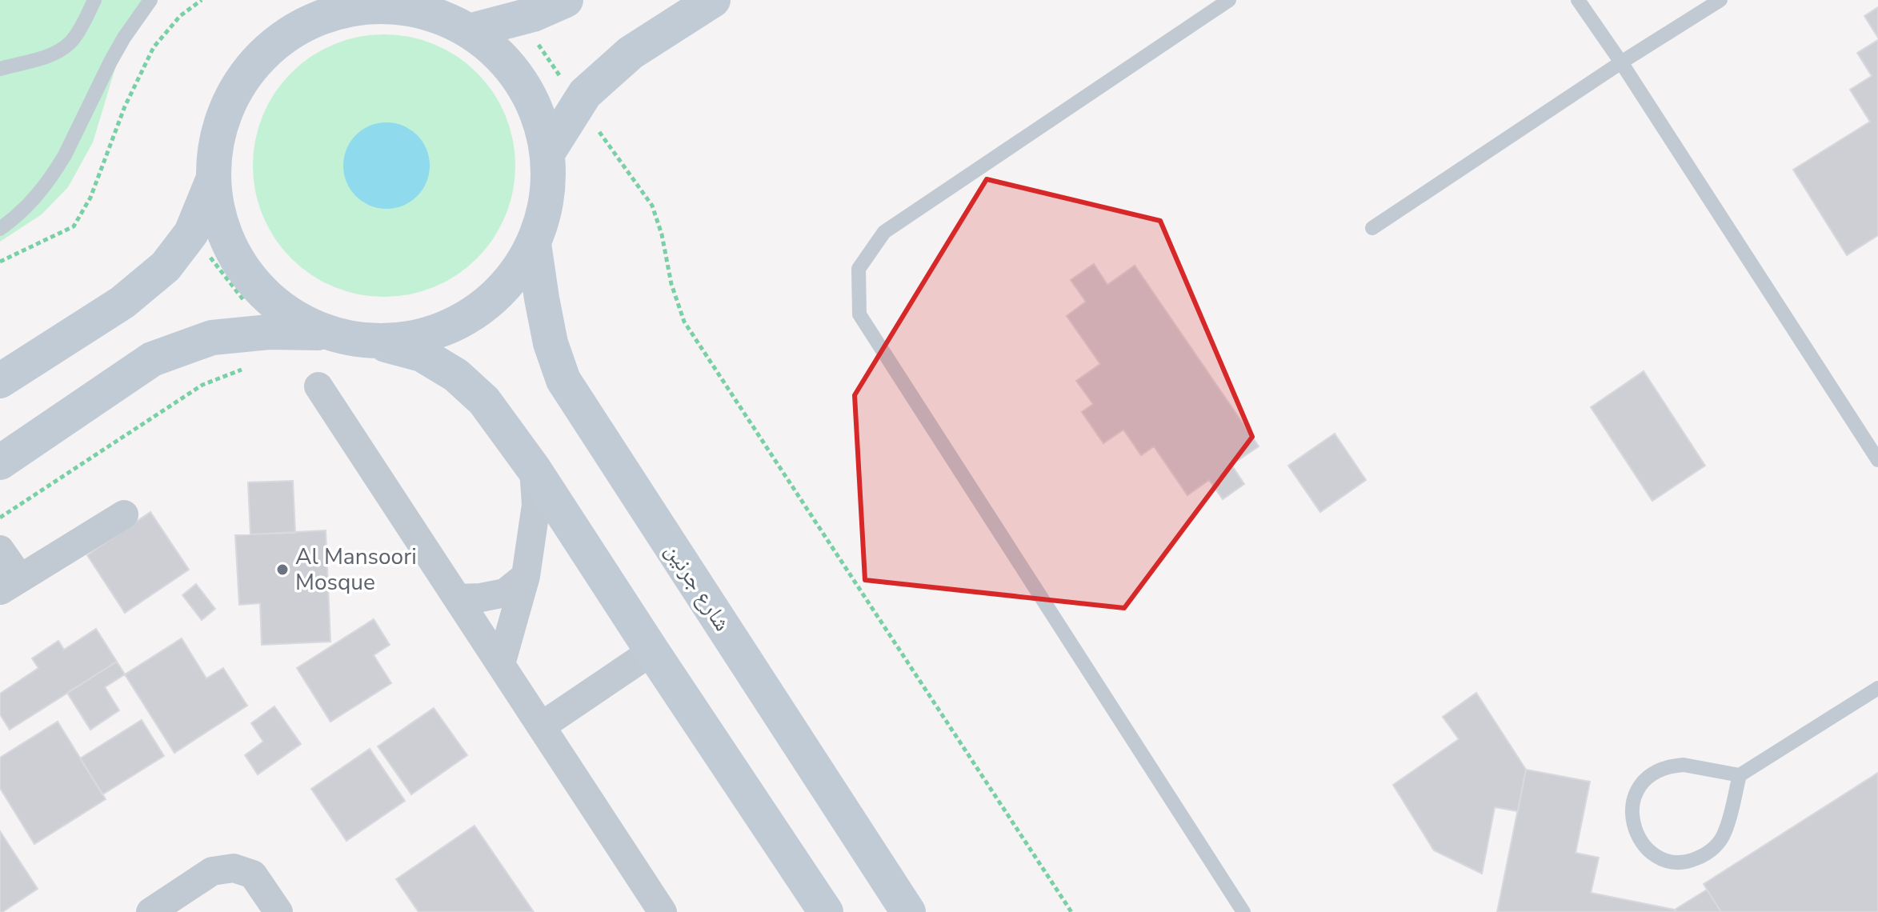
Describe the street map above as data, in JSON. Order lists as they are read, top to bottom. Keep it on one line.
{"streets":{"main road":["شارع جرنين"]},"places":["Al Mansoori Mosque"]}
